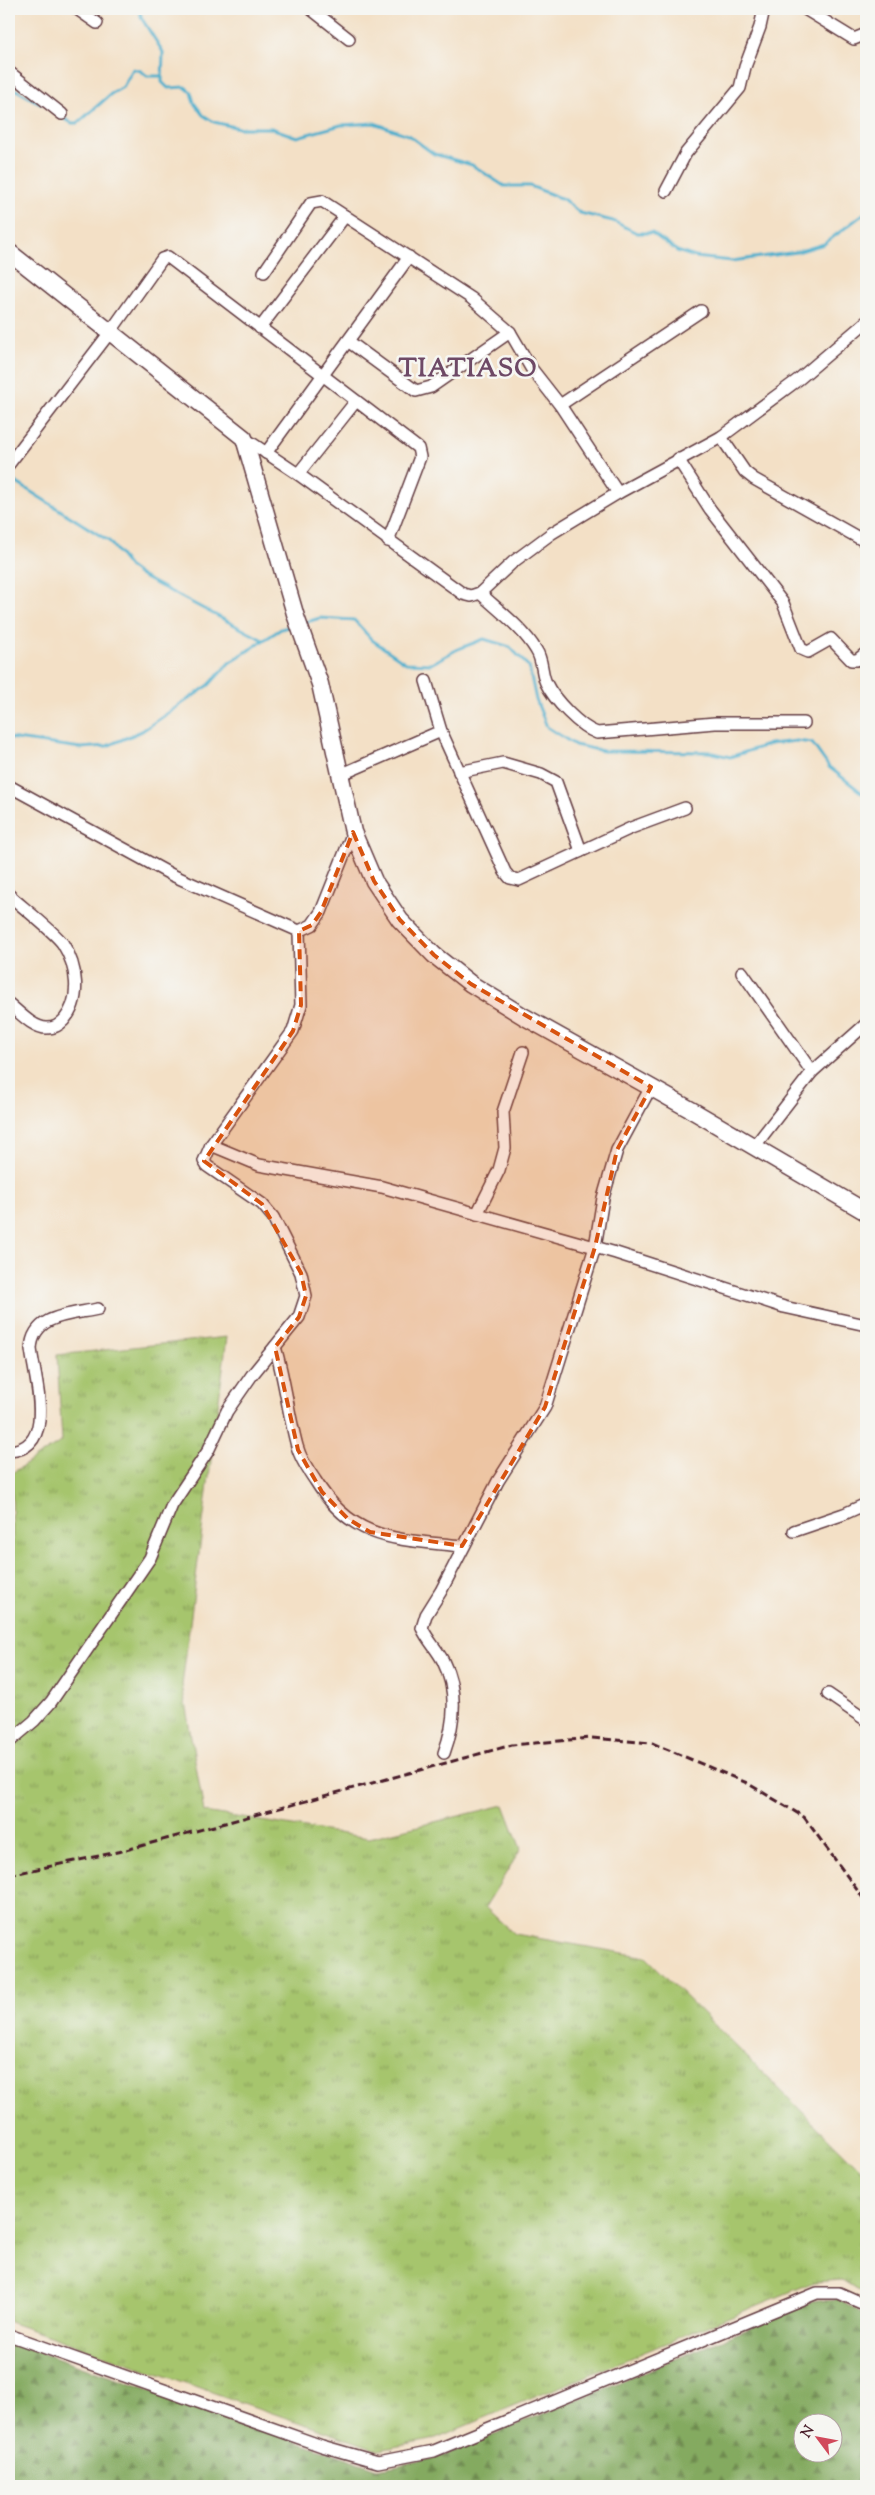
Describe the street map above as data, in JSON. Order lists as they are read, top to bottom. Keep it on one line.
{"districts":["TIATIASO"],"north":"top left"}
